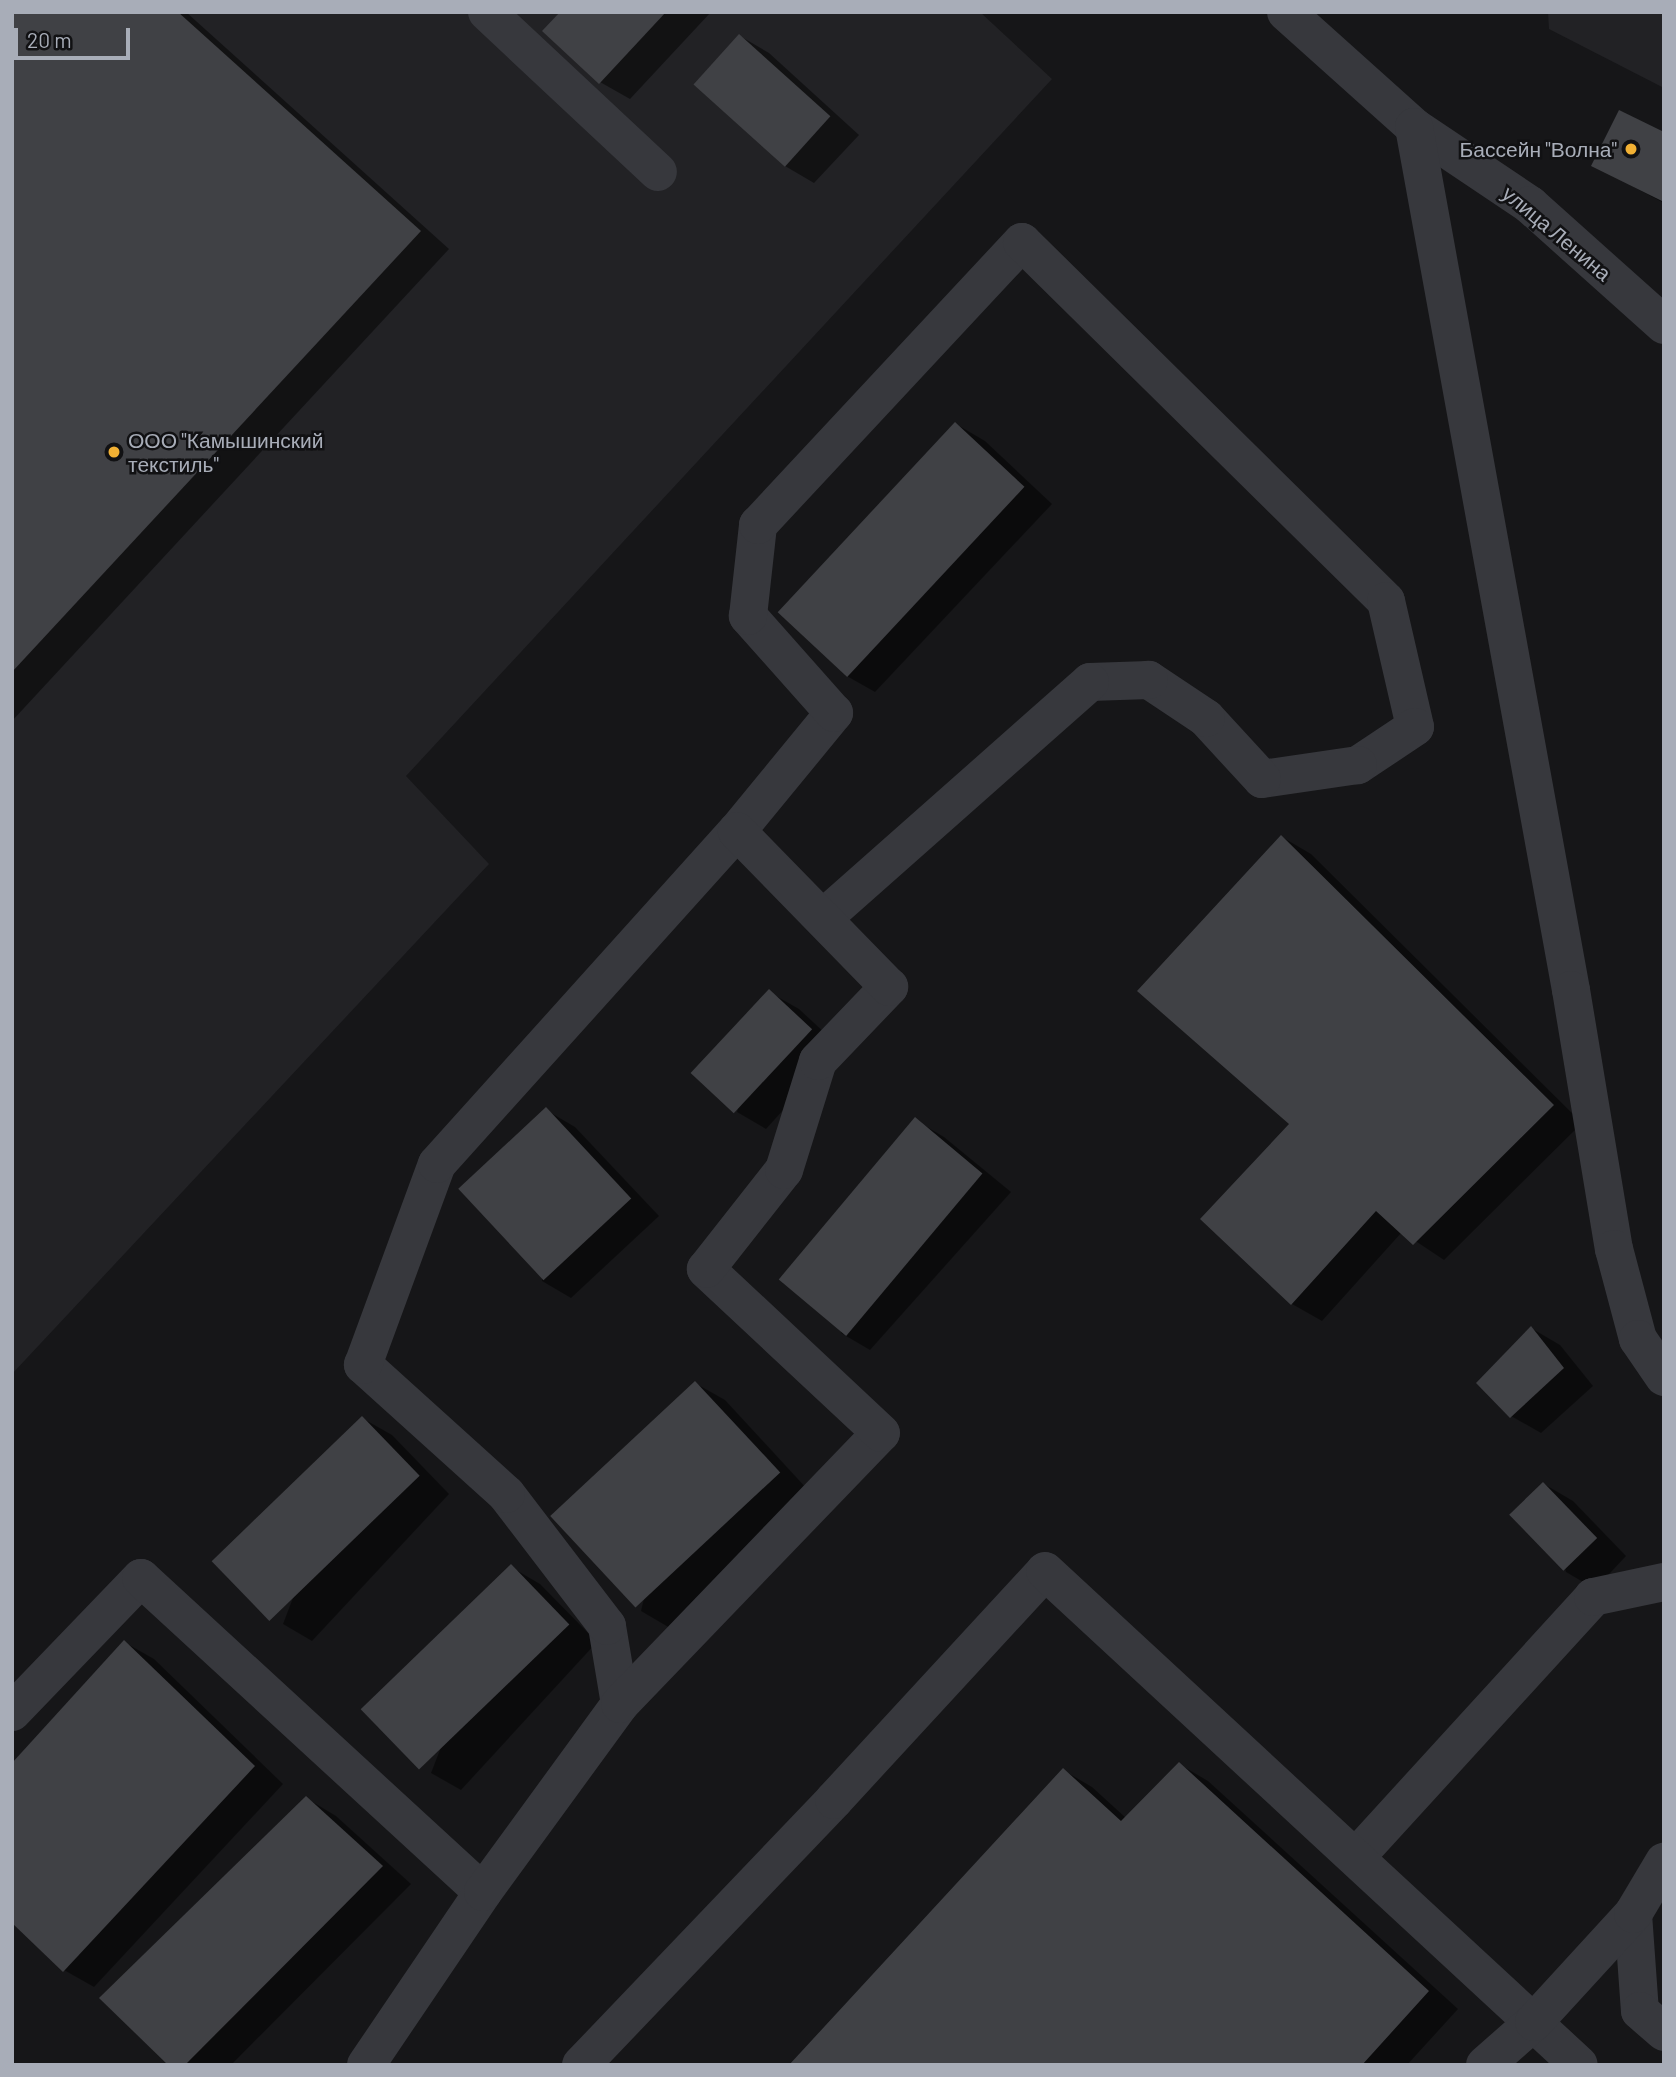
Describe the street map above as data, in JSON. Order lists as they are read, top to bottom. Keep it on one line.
{"streets":{"street":["улица Ленина"]},"places":["Бассейн \"Волна\"","ООО \"Камышинский текстиль\""],"scale_bar":"20 m"}
